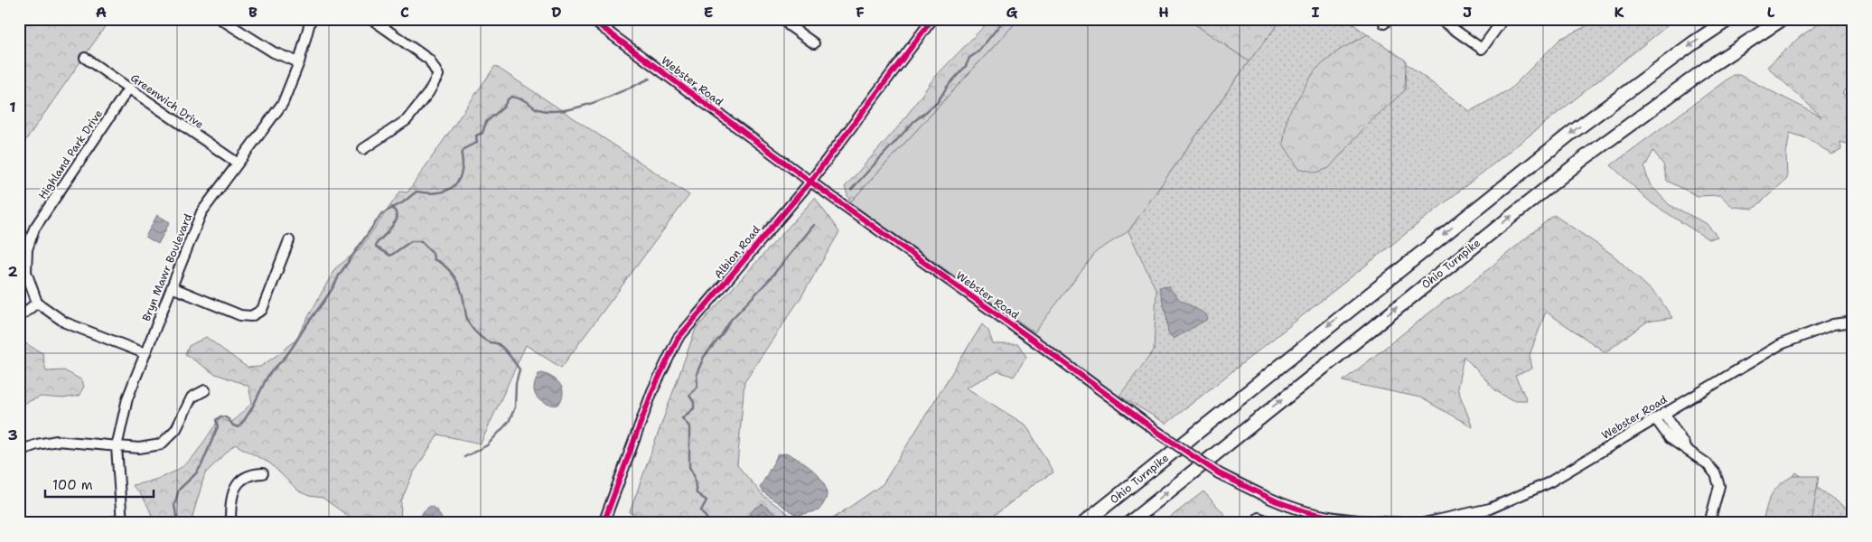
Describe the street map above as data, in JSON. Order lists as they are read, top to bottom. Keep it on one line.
{"streets":{"highway":["Ohio Turnpike"],"street":["Webster Road","Greenwich Drive","Highland Park Drive","Albion Road","Bryn Mawr Boulevard"]},"crossings":[["Webster Road","Albion Road"],["Greenwich Drive","Highland Park Drive"],["Greenwich Drive","Bryn Mawr Boulevard"]],"scale_bar":"100 m","grid":{"columns":["A","B","C","D","E","F","G","H","I","J","K","L"],"rows":["1","2","3"]}}
